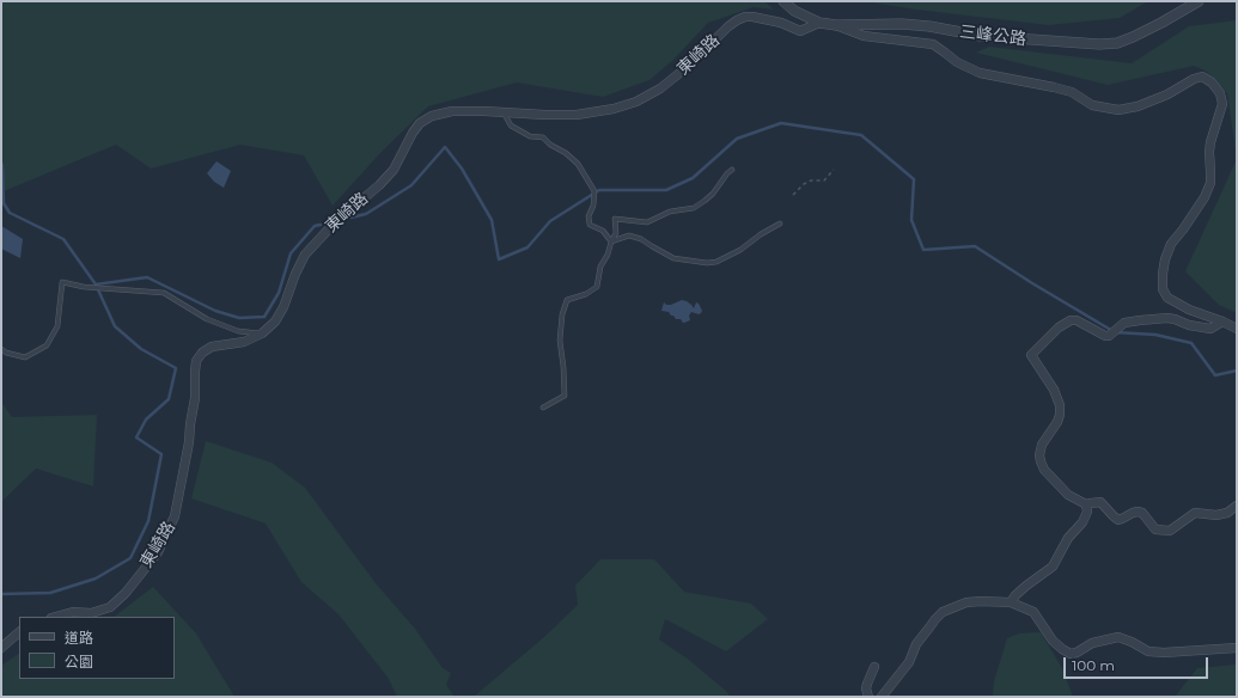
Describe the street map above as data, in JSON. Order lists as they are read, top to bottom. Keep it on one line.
{"streets":{"street":["三峰公路","東崎路"]},"crossings":[["三峰公路","東崎路"]],"legend":["道路","公園"],"scale_bar":"100 m"}
